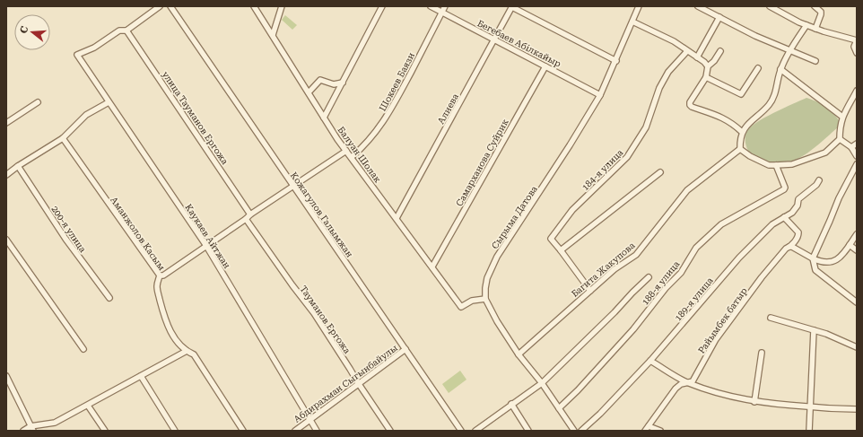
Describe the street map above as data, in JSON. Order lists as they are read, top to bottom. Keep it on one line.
{"streets":{"street":["Бегебаев Абілкайыр","Шокеев Баязи","Алиева","улица Тауманов Ергожа","Балуан Шолак","Самарханова Суйрик","184-я улица","Кожагулов Галымжан","Сырыма Датова","200-я улица","Аманжолов Касым","Каукаев Айтжан","Багита Жакупова","188-я улица","189-я улица","Тауманов Ергожа","Райымбек батыр","Абдирахман Сыгынбайулы"]},"crossings":[["Бегебаев Абілкайыр","Шокеев Баязи"],["Бегебаев Абілкайыр","Алиева"],["Бегебаев Абілкайыр","Самарханова Суйрик"],["Бегебаев Абілкайыр","Сырыма Датова"],["Шокеев Баязи","Балуан Шолак"],["Алиева","Балуан Шолак"],["улица Тауманов Ергожа","Каукаев Айтжан"],["Балуан Шолак","Самарханова Суйрик"],["Балуан Шолак","Сырыма Датова"],["Кожагулов Галымжан","Абдирахман Сыгынбайулы"],["Каукаев Айтжан","Абдирахман Сыгынбайулы"],["189-я улица","Райымбек батыр"],["Тауманов Ергожа","Абдирахман Сыгынбайулы"]],"north":"left"}
